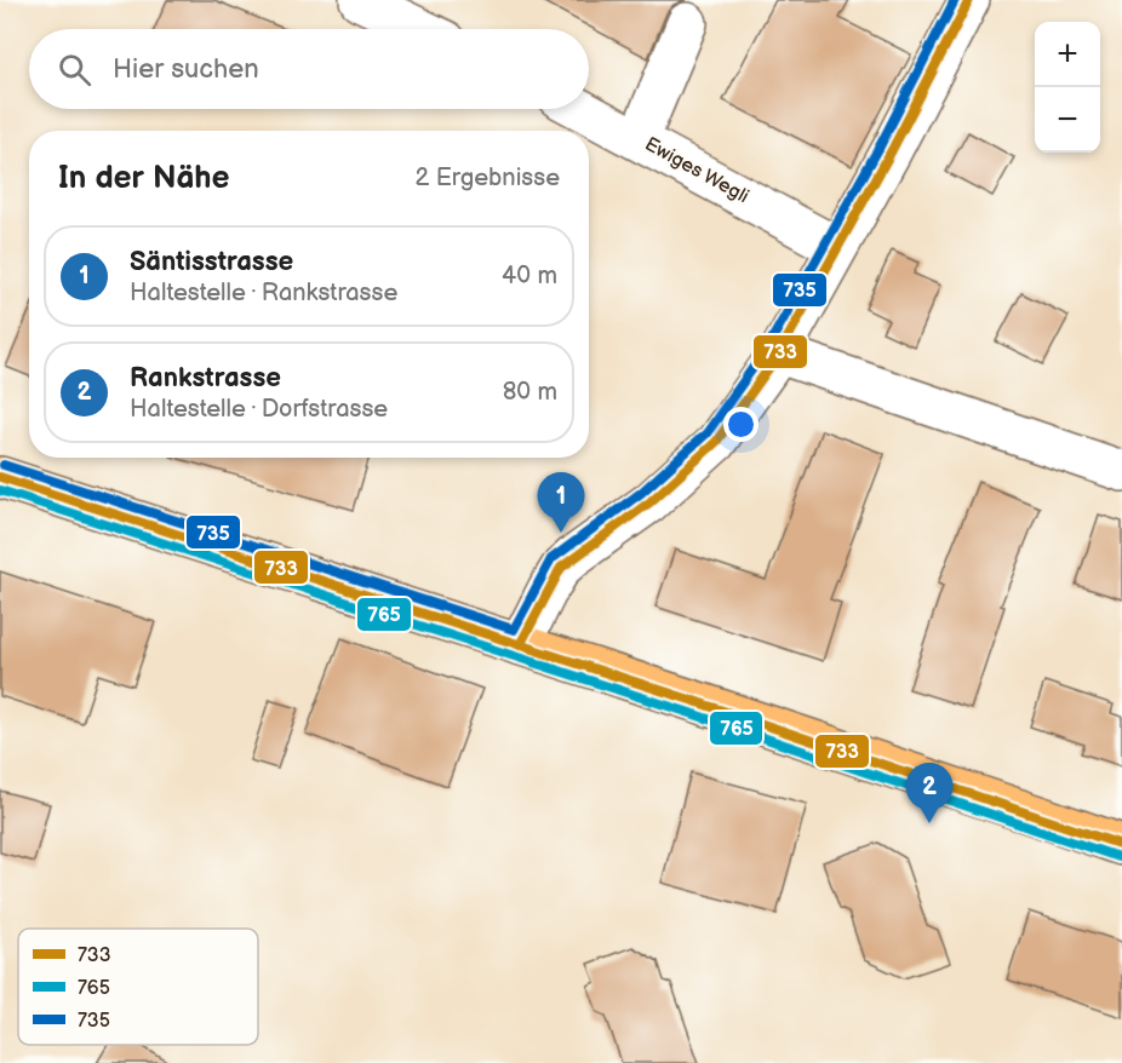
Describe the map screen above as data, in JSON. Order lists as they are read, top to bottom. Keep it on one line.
{"streets":{"street":["Ewiges Wegli"]},"lines":["transit line 733","transit line 735","transit line 765"],"legend":["733","765","735"],"page":{"map_buttons":["+","−"],"search":"Hier suchen","heading":["In der Nähe","2 Ergebnisse"],"list":[{"mark":"1","name":"Säntisstrasse","note":"Haltestelle · Rankstrasse","value":"40 m"},{"mark":"2","name":"Rankstrasse","note":"Haltestelle · Dorfstrasse","value":"80 m"}],"pins":["1","2"]}}
